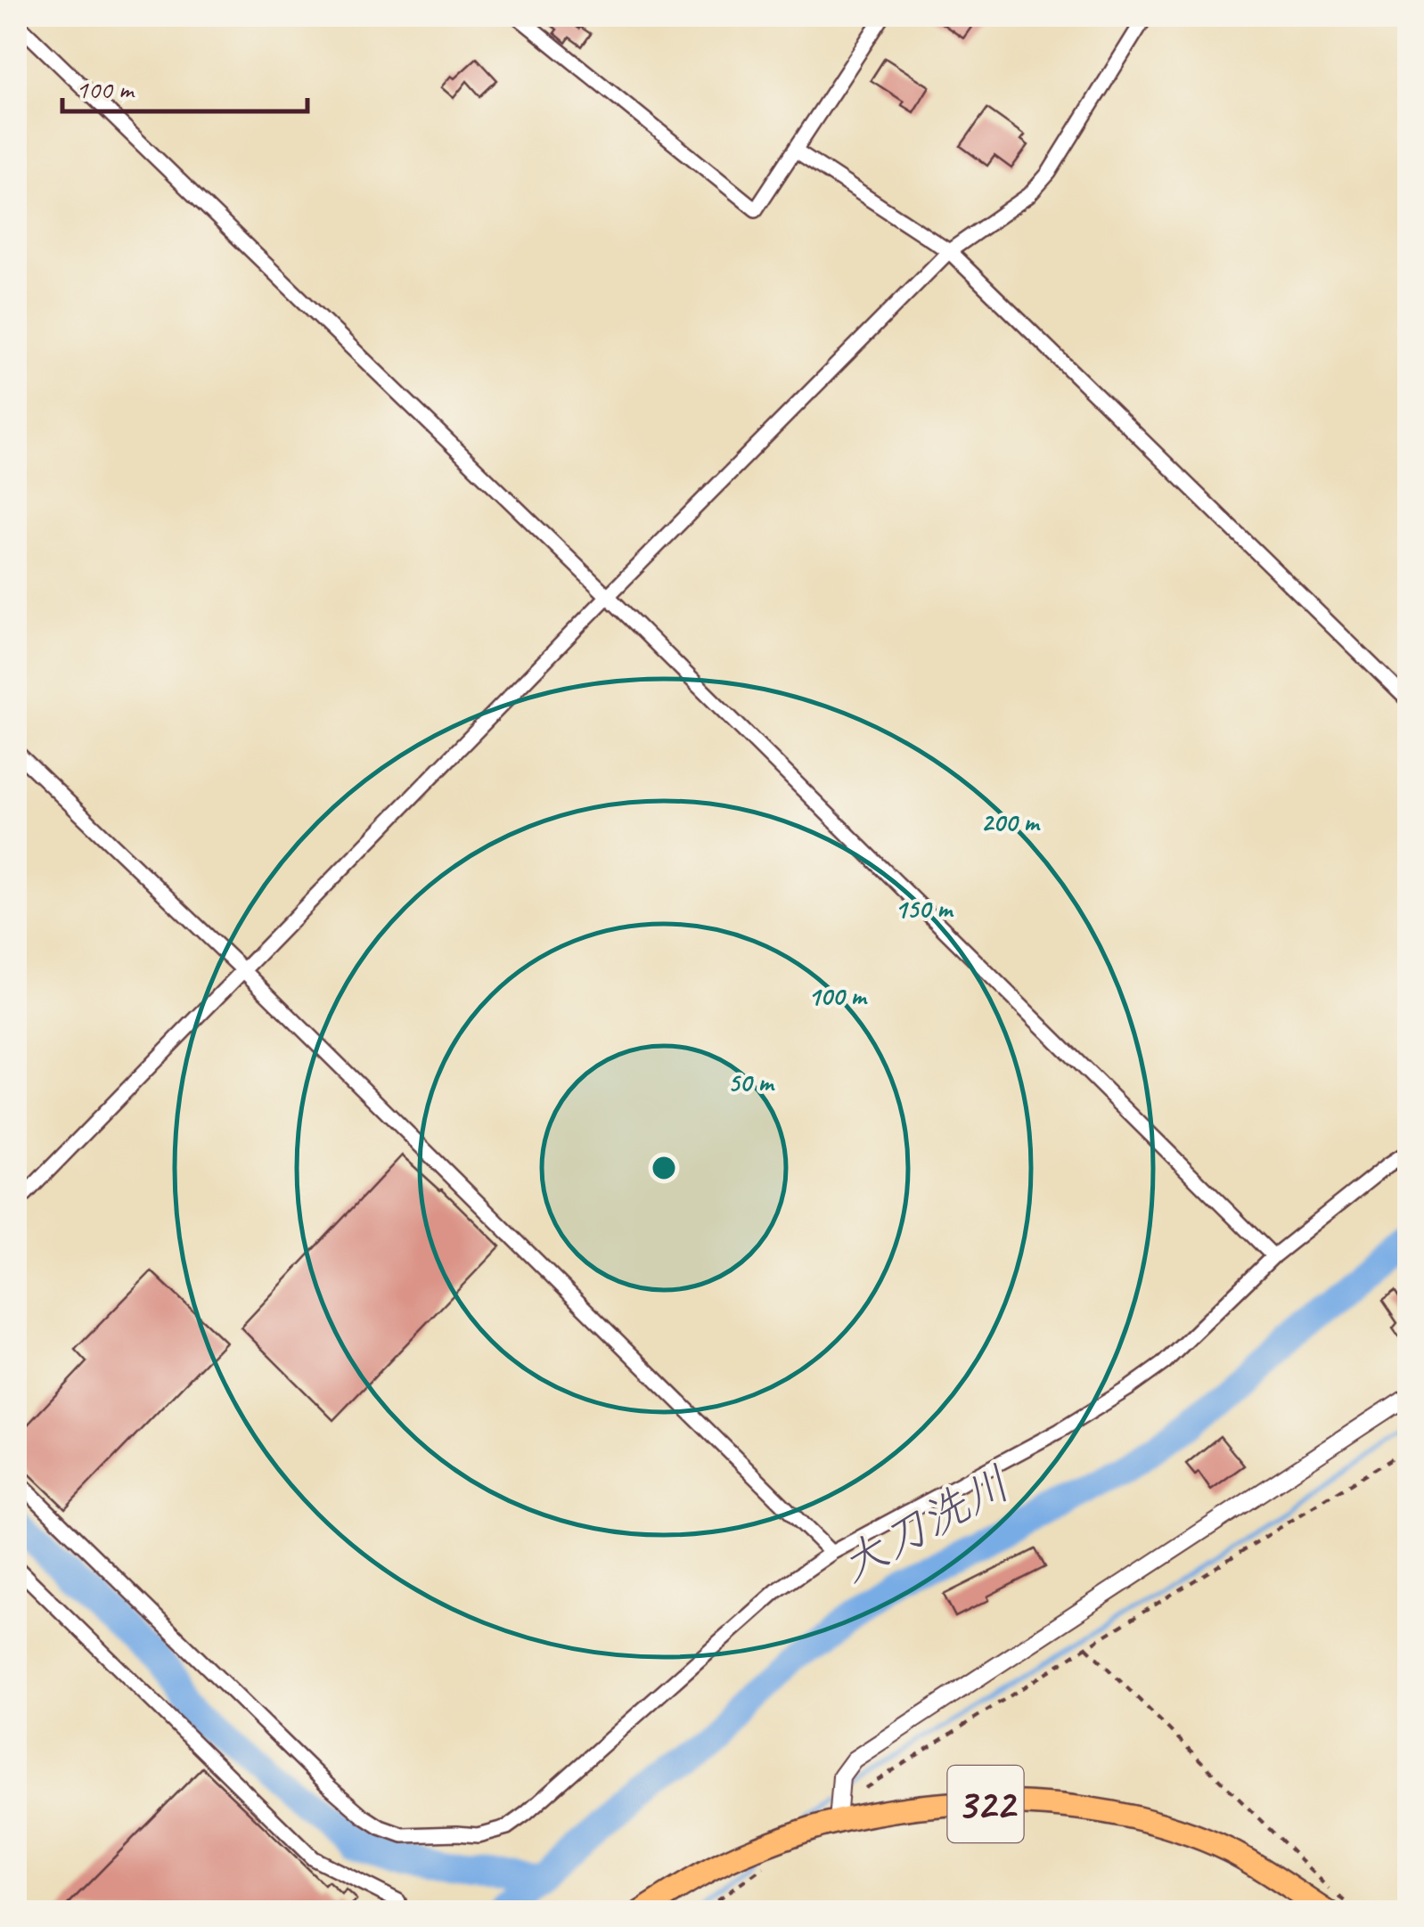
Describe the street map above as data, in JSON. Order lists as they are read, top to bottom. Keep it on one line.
{"streets":{"highway":["322"]},"water":["大刀洗川"],"scale_bar":"100 m","rings":["200 m","150 m","100 m","50 m"]}
